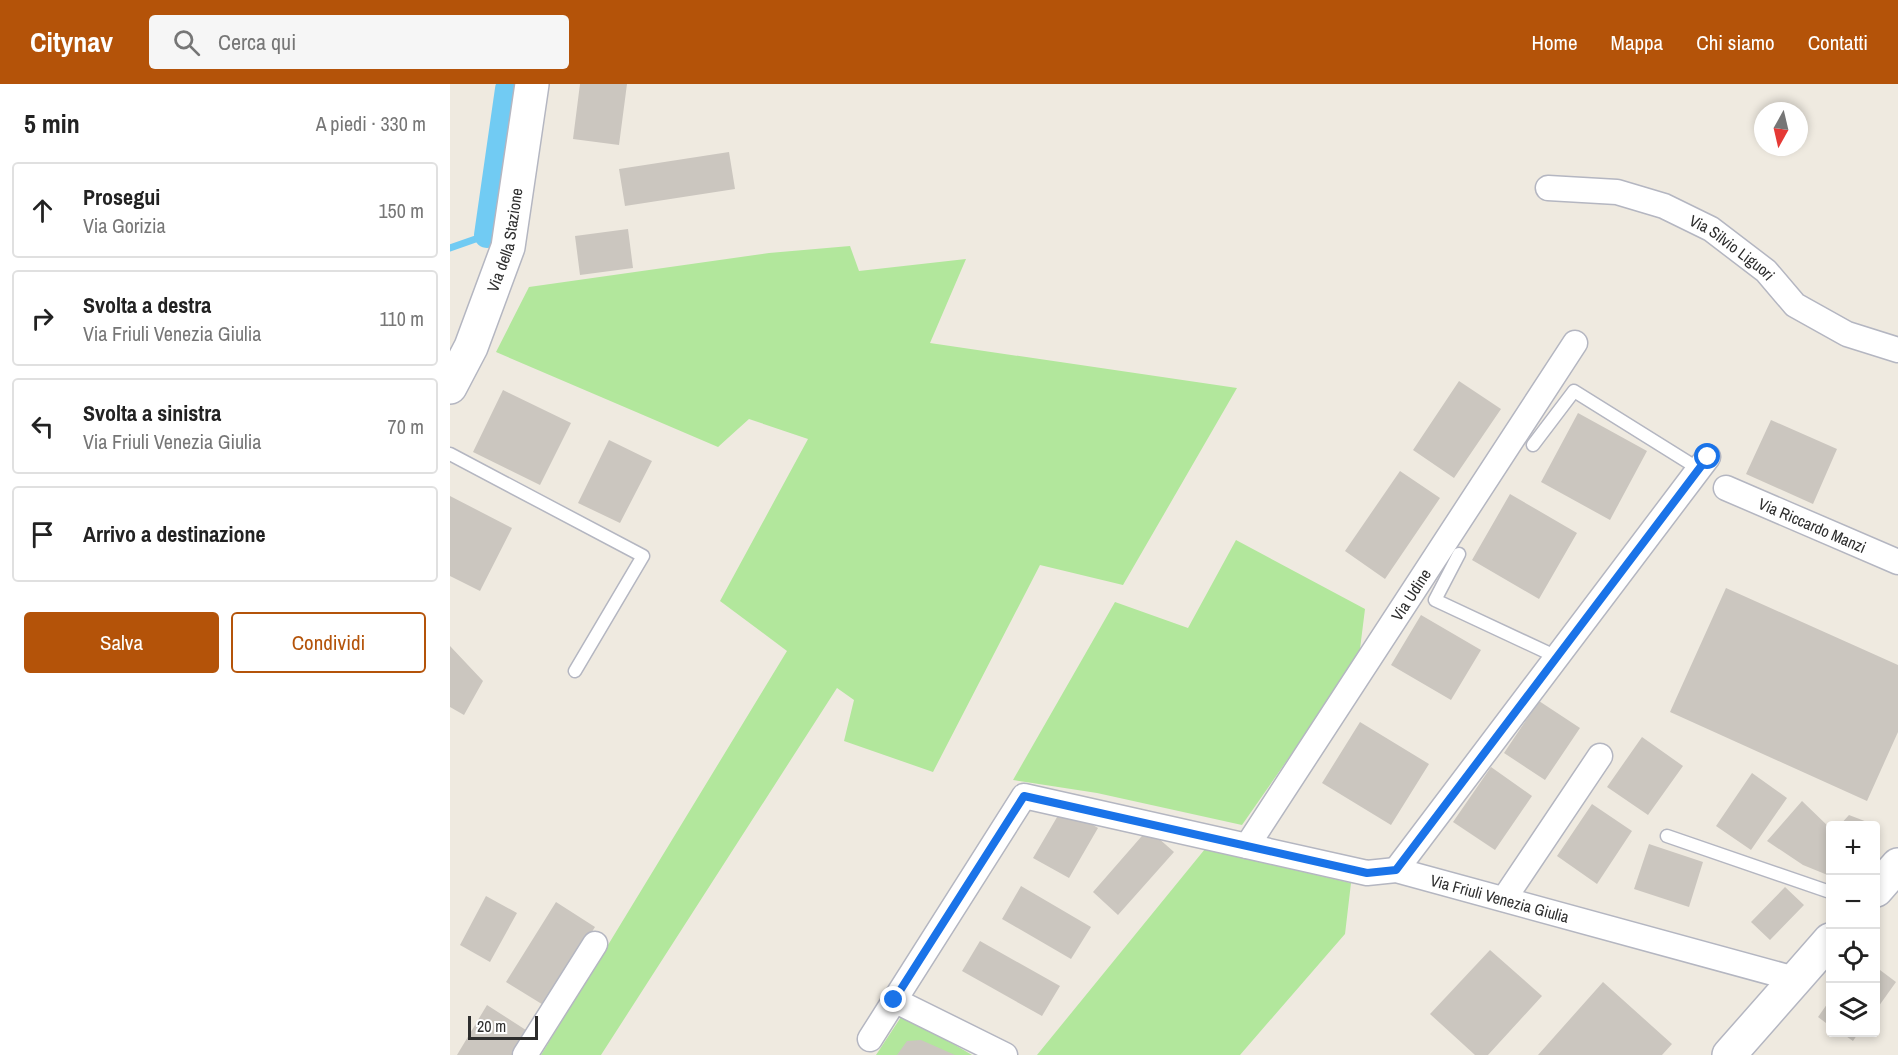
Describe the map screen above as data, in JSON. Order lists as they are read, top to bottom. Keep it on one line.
{"streets":{"street":["Via della Stazione","Via Silvio Liguori","Via Riccardo Manzi","Via Udine","Via Friuli Venezia Giulia"]},"crossings":[["Via Udine","Via Friuli Venezia Giulia"]],"scale_bar":"20 m","north":"bottom","page":{"header":"Citynav","search":"Cerca qui","nav":["Home","Mappa","Chi siamo","Contatti"],"heading":["5 min","A piedi · 330 m"],"list":[["Prosegui","Via Gorizia","150 m"],["Svolta a destra","Via Friuli Venezia Giulia","110 m"],["Svolta a sinistra","Via Friuli Venezia Giulia","70 m"],"Arrivo a destinazione"],"buttons":["Salva","Condividi"],"map_buttons":["+","−"],"scale":"20 m"}}
